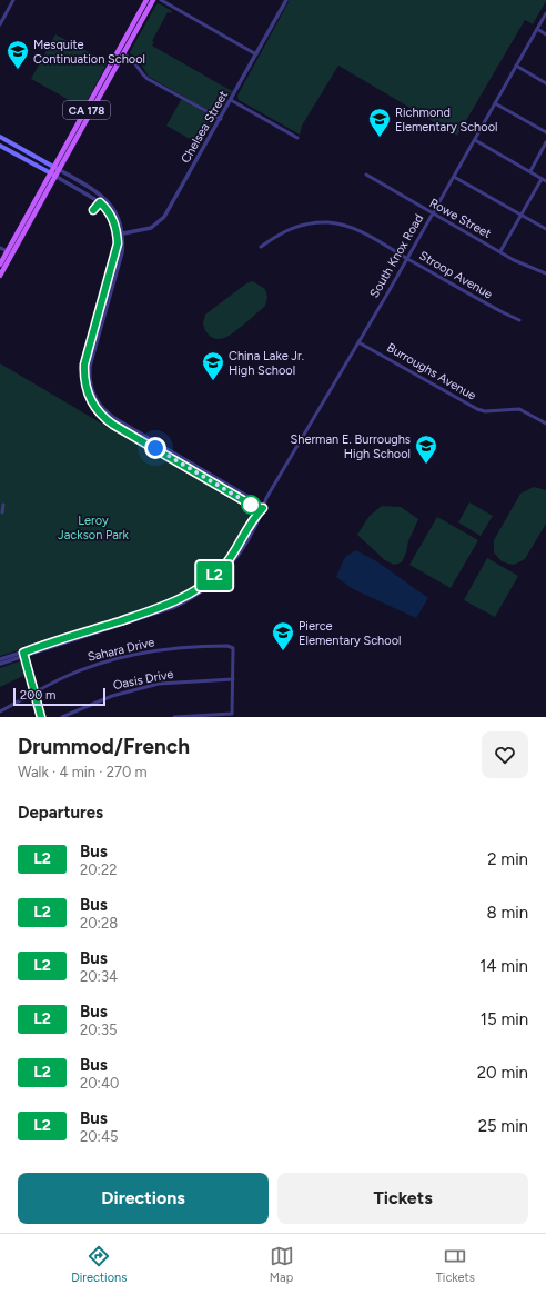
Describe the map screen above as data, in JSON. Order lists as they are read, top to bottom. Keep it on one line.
{"streets":{"main road":["CA 178"],"street":["Chelsea Street","Rowe Street","South Knox Road","Stroop Avenue","Burroughs Avenue","Sahara Drive","Oasis Drive"]},"crossings":[["Rowe Street","South Knox Road"],["South Knox Road","Stroop Avenue"],["South Knox Road","Burroughs Avenue"],["Sahara Drive","Oasis Drive"]],"parks":["Leroy Jackson Park"],"places":{"school or university":["Mesquite Continuation School","Richmond Elementary School","China Lake Jr. High School","Sherman E. Burroughs High School","Pierce Elementary School"]},"lines":["bus line L2"],"scale_bar":"200 m","page":{"on_map":"L2","scale":"200 m","heading":[["Drummod/French","Walk · 4 min · 270 m"],"Departures"],"list":[{"mark":"L2","name":"Bus","note":"20:22","value":"2 min"},{"mark":"L2","name":"Bus","note":"20:28","value":"8 min"},{"mark":"L2","name":"Bus","note":"20:34","value":"14 min"},{"mark":"L2","name":"Bus","note":"20:35","value":"15 min"},{"mark":"L2","name":"Bus","note":"20:40","value":"20 min"},{"mark":"L2","name":"Bus","note":"20:45","value":"25 min"}],"buttons":["Directions","Tickets"],"tabs":["Directions","Map","Tickets"]}}
